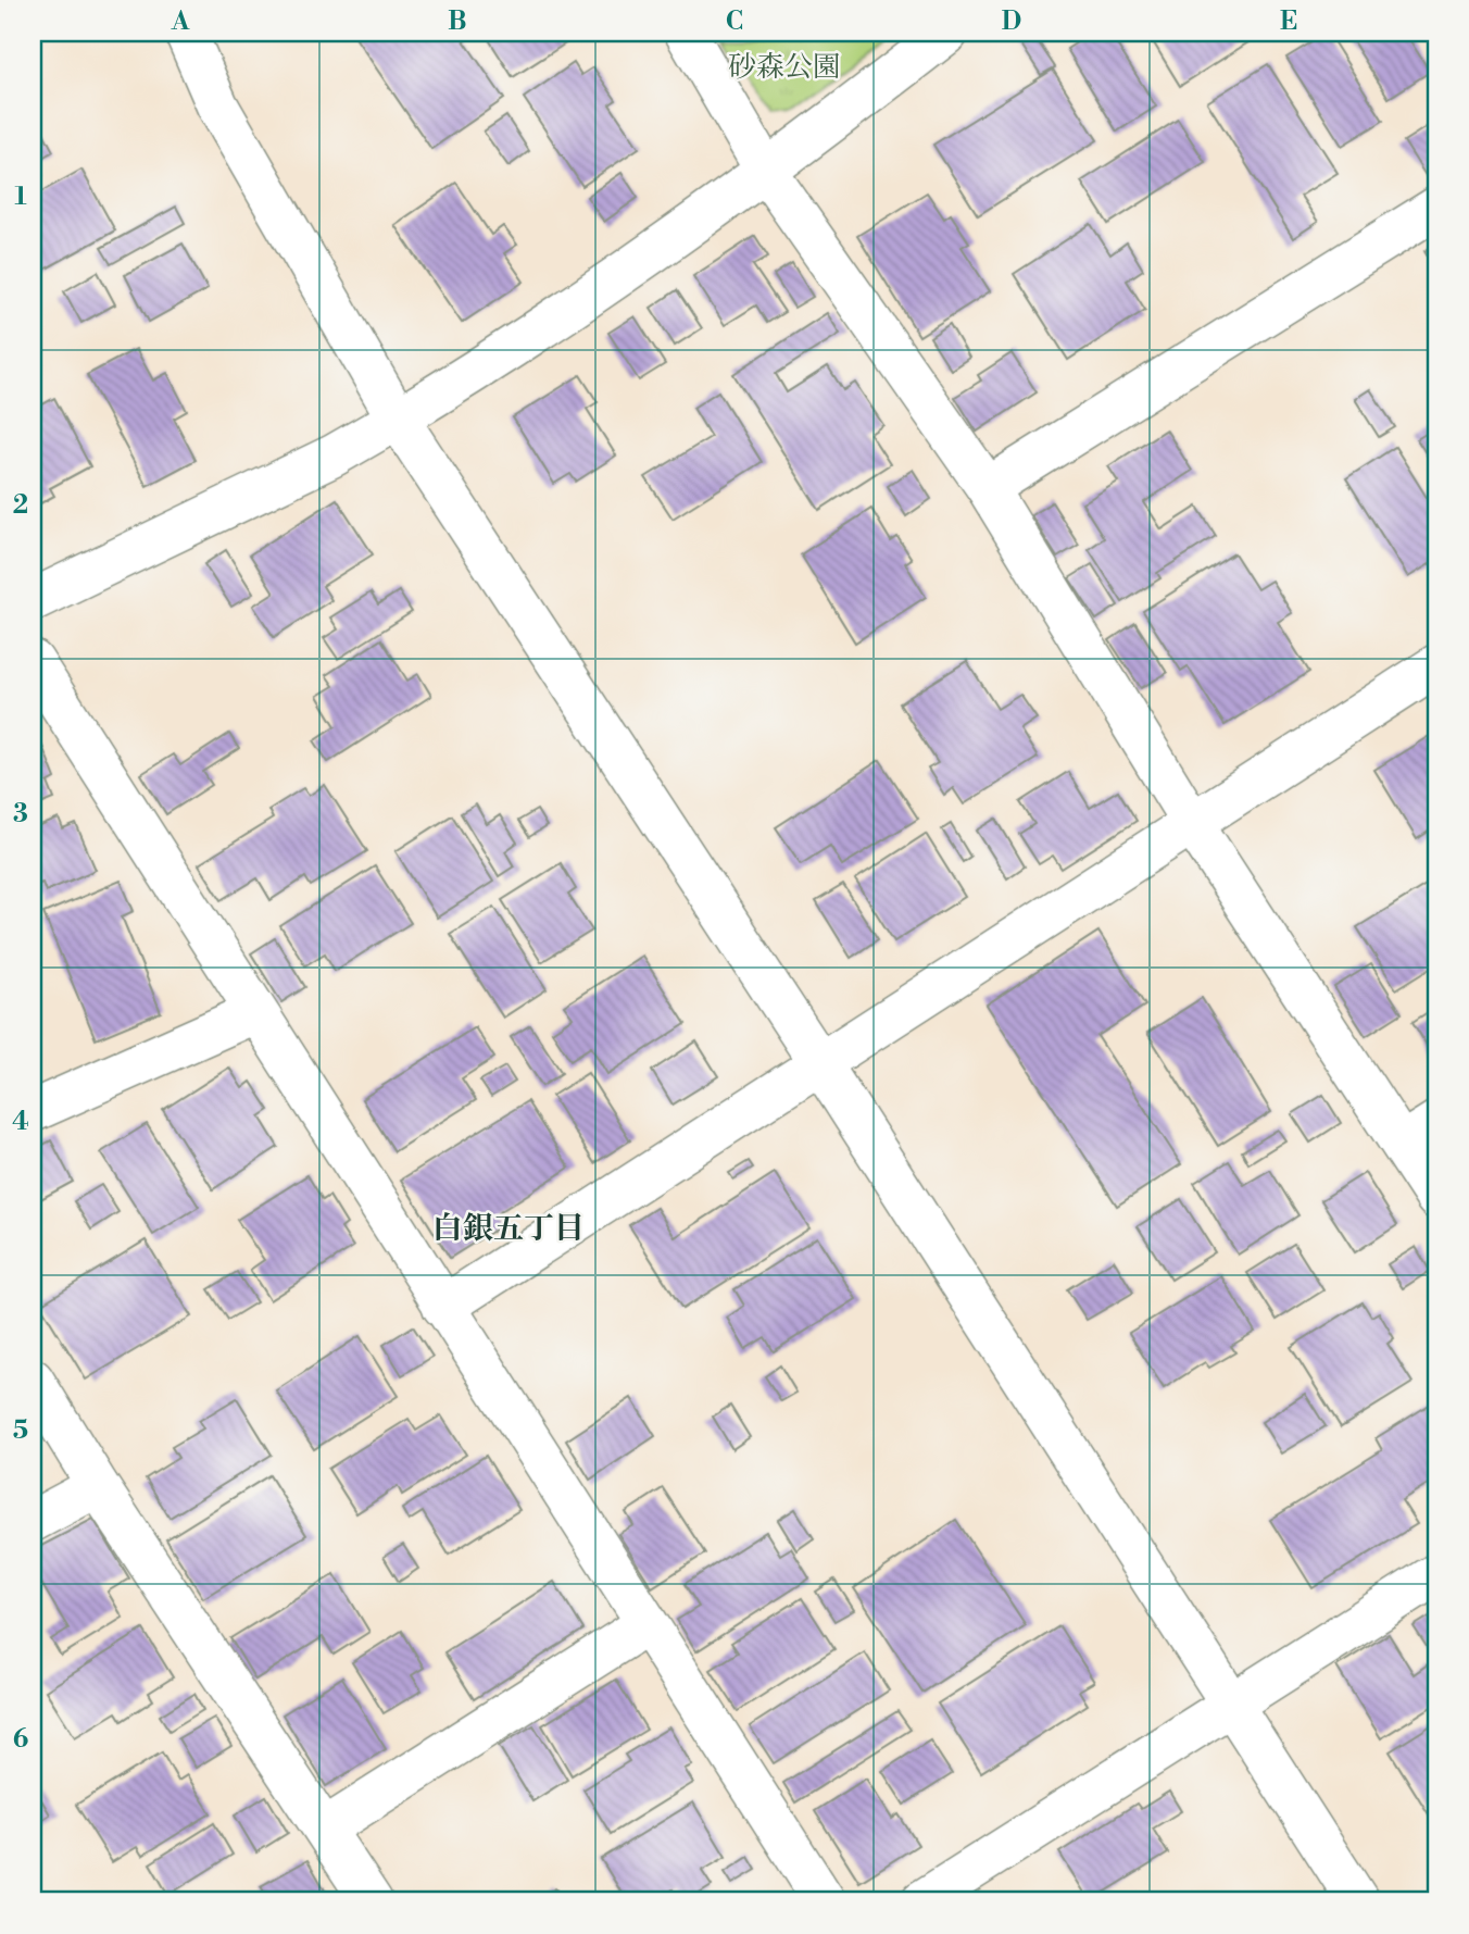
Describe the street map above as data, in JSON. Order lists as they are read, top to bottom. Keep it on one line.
{"districts":["白銀五丁目"],"parks":["砂森公園"],"grid":{"columns":["A","B","C","D","E"],"rows":["1","2","3","4","5","6"]}}
